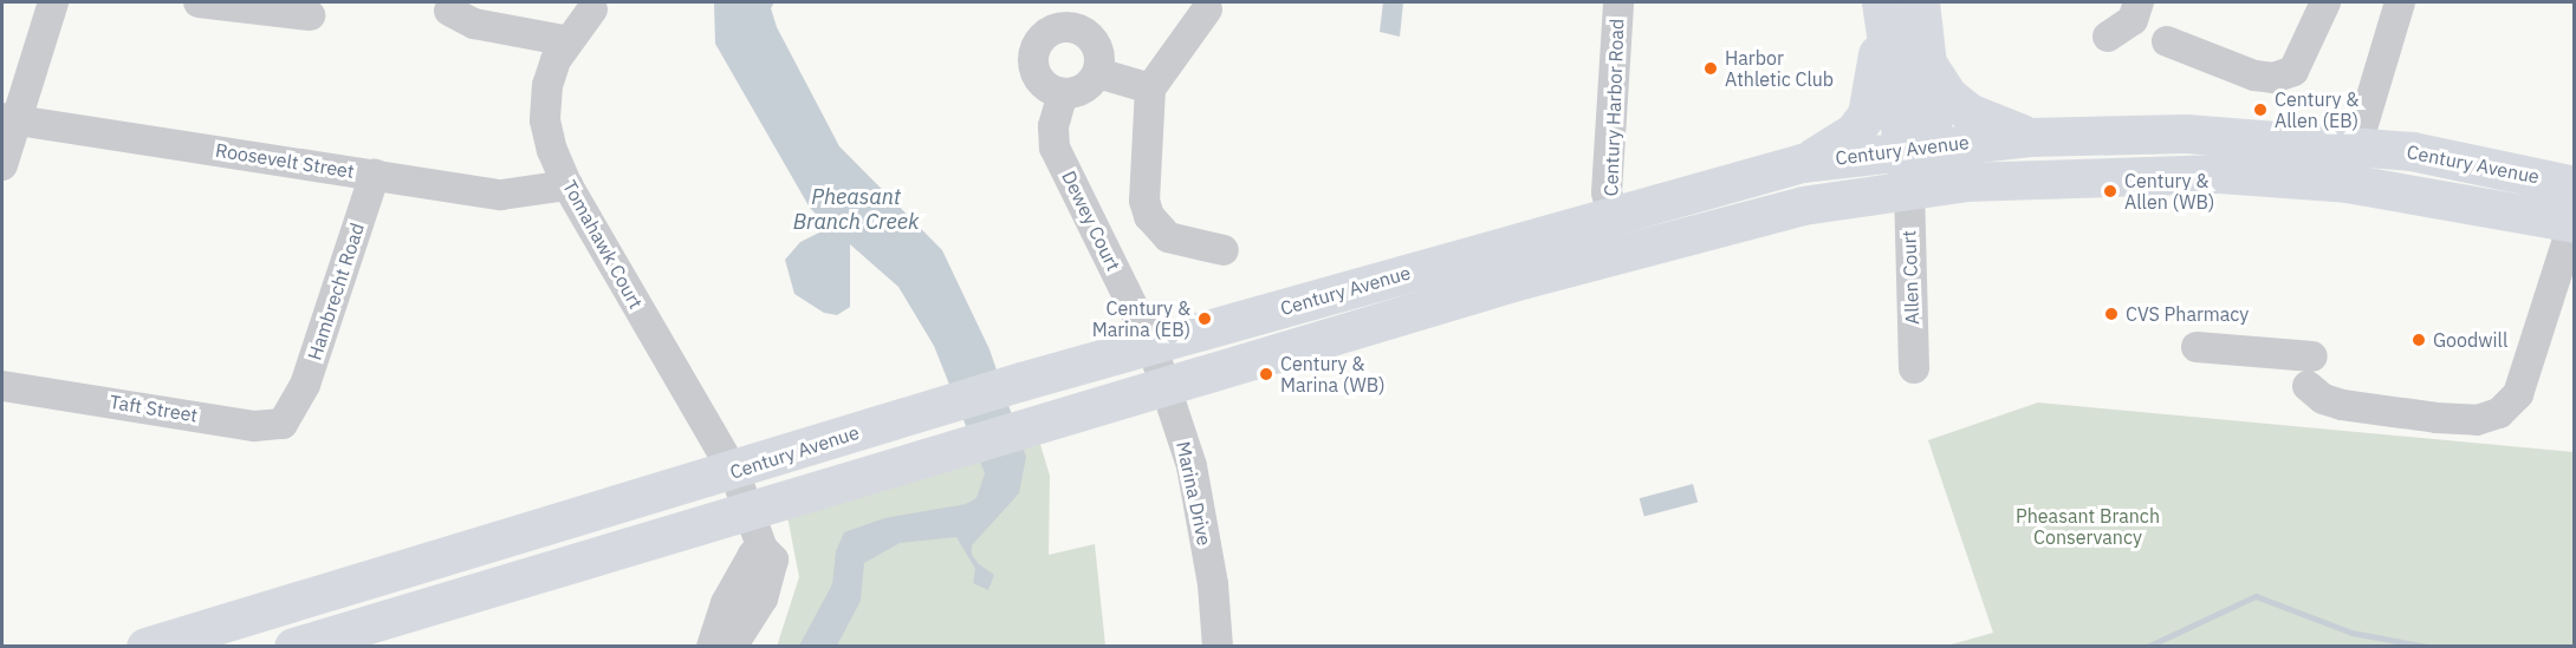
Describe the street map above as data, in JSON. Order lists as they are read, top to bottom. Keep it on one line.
{"streets":{"main road":["Century Avenue"],"street":["Century Harbor Road","Roosevelt Street","Dewey Court","Tomahawk Court","Allen Court","Hambrecht Road","Taft Street","Marina Drive"]},"crossings":[["Century Harbor Road","Century Avenue"],["Century Avenue","Dewey Court"],["Century Avenue","Tomahawk Court"],["Century Avenue","Allen Court"],["Century Avenue","Marina Drive"],["Roosevelt Street","Tomahawk Court"],["Roosevelt Street","Hambrecht Road"],["Dewey Court","Marina Drive"],["Hambrecht Road","Taft Street"]],"water":["Pheasant Branch Creek"],"parks":["Pheasant Branch Conservancy"],"places":["Harbor Athletic Club","Century & Allen (EB)","Century & Allen (WB)","CVS Pharmacy","Century & Marina (EB)","Goodwill","Century & Marina (WB)"]}
